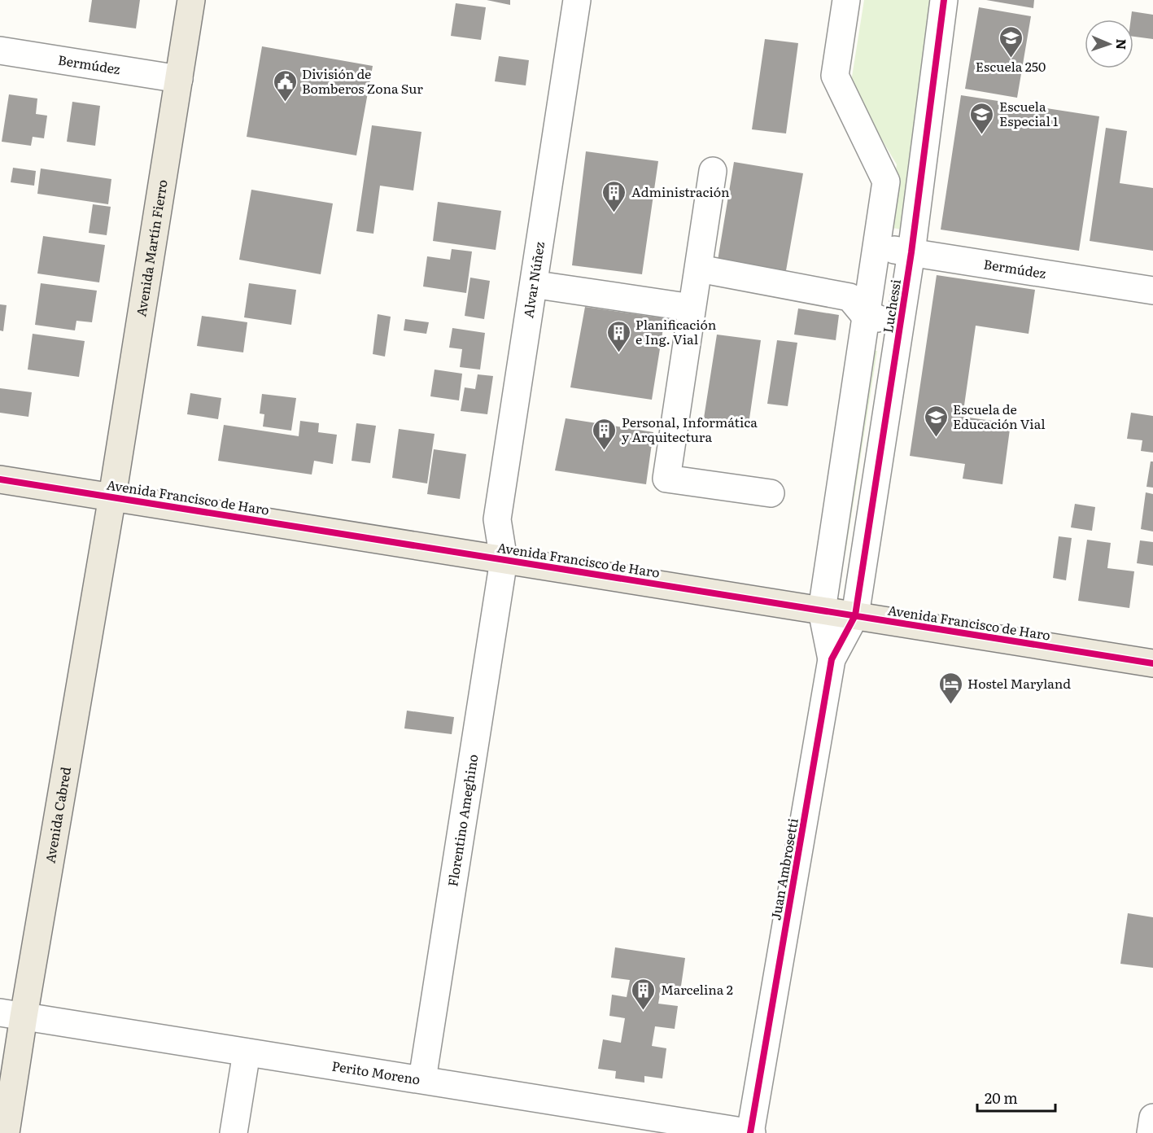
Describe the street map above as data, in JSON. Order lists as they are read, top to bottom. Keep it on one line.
{"streets":{"main road":["Avenida Martín Fierro","Avenida Francisco de Haro","Avenida Cabred"],"street":["Bermúdez","Alvar Núñez","Luchessi","Florentino Ameghino","Juan Ambrosetti","Perito Moreno"]},"crossings":[["Bermúdez","Avenida Martín Fierro"],["Bermúdez","Luchessi"],["Avenida Martín Fierro","Avenida Francisco de Haro"],["Avenida Martín Fierro","Avenida Cabred"],["Alvar Núñez","Avenida Francisco de Haro"],["Alvar Núñez","Florentino Ameghino"],["Luchessi","Avenida Francisco de Haro"],["Luchessi","Juan Ambrosetti"],["Avenida Francisco de Haro","Avenida Cabred"],["Avenida Francisco de Haro","Florentino Ameghino"],["Avenida Francisco de Haro","Juan Ambrosetti"],["Avenida Cabred","Perito Moreno"],["Florentino Ameghino","Perito Moreno"],["Juan Ambrosetti","Perito Moreno"]],"places":{"school or university":["Escuela 250","Escuela Especial 1","Escuela de Educación Vial"],"public building":["División de Bomberos Zona Sur"],"building":["Administración","Planificación e Ing. Vial","Personal, Informática y Arquitectura","Marcelina 2"],"hotel":["Hostel Maryland"]},"scale_bar":"20 m","north":"right"}
